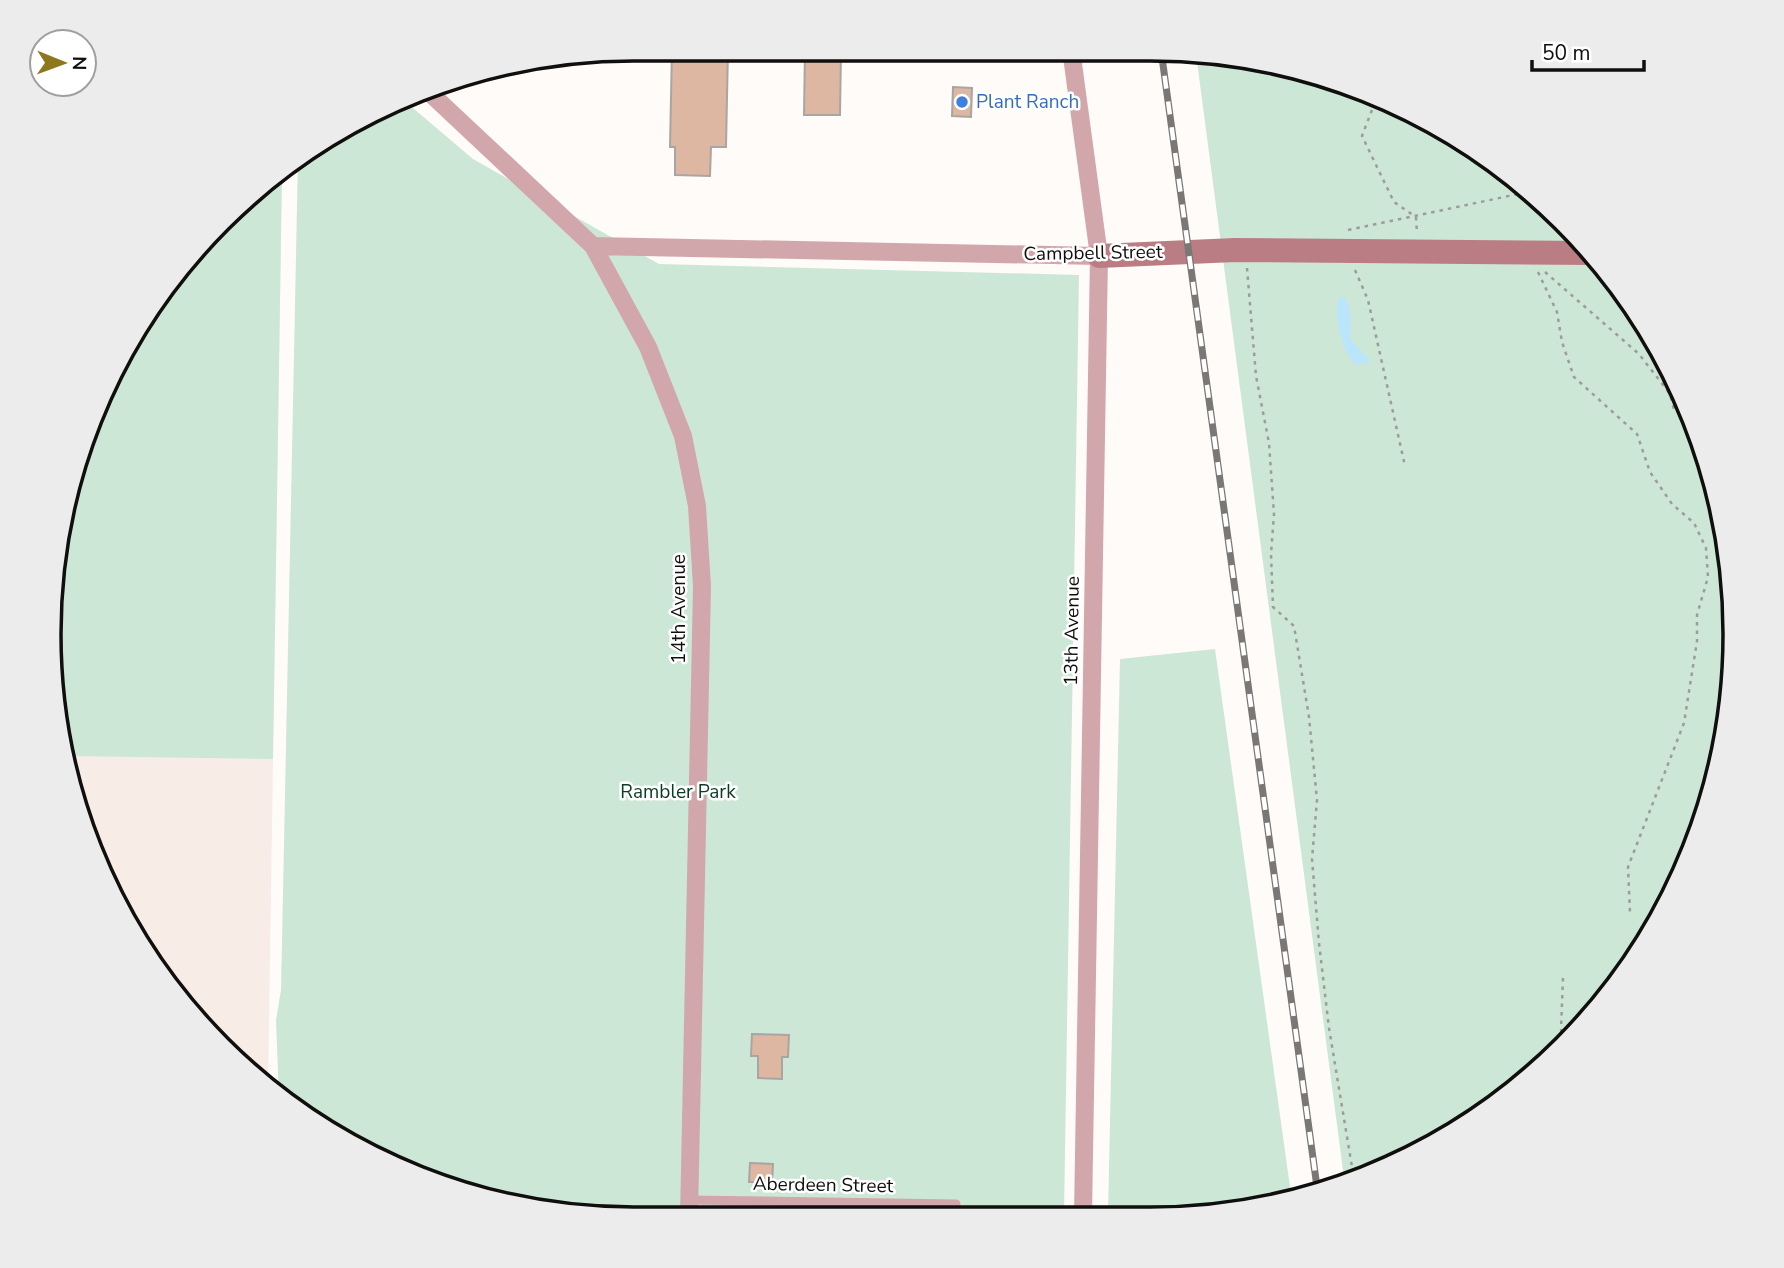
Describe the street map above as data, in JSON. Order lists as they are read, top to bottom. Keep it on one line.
{"streets":{"street":["Campbell Street","14th Avenue","13th Avenue"],"lane":["Aberdeen Street"]},"crossings":[["Campbell Street","14th Avenue"],["Campbell Street","13th Avenue"]],"parks":["Rambler Park"],"places":["Plant Ranch"],"scale_bar":"50 m","north":"right"}
